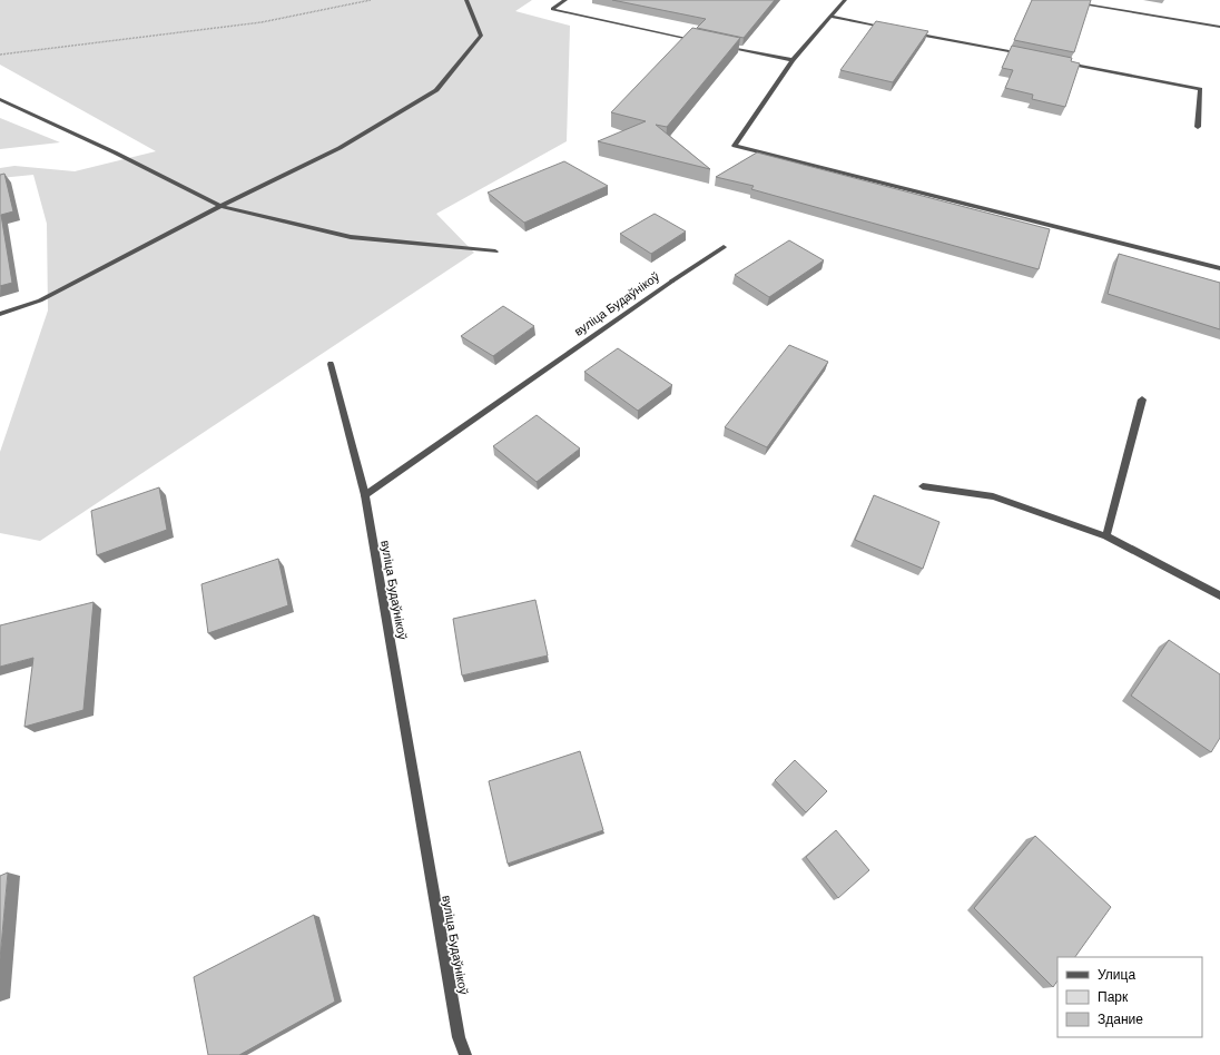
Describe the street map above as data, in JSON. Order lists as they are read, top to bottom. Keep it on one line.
{"streets":{"street":["вуліца Будаўнікоў"]},"legend":["Улица","Парк","Здание"]}
